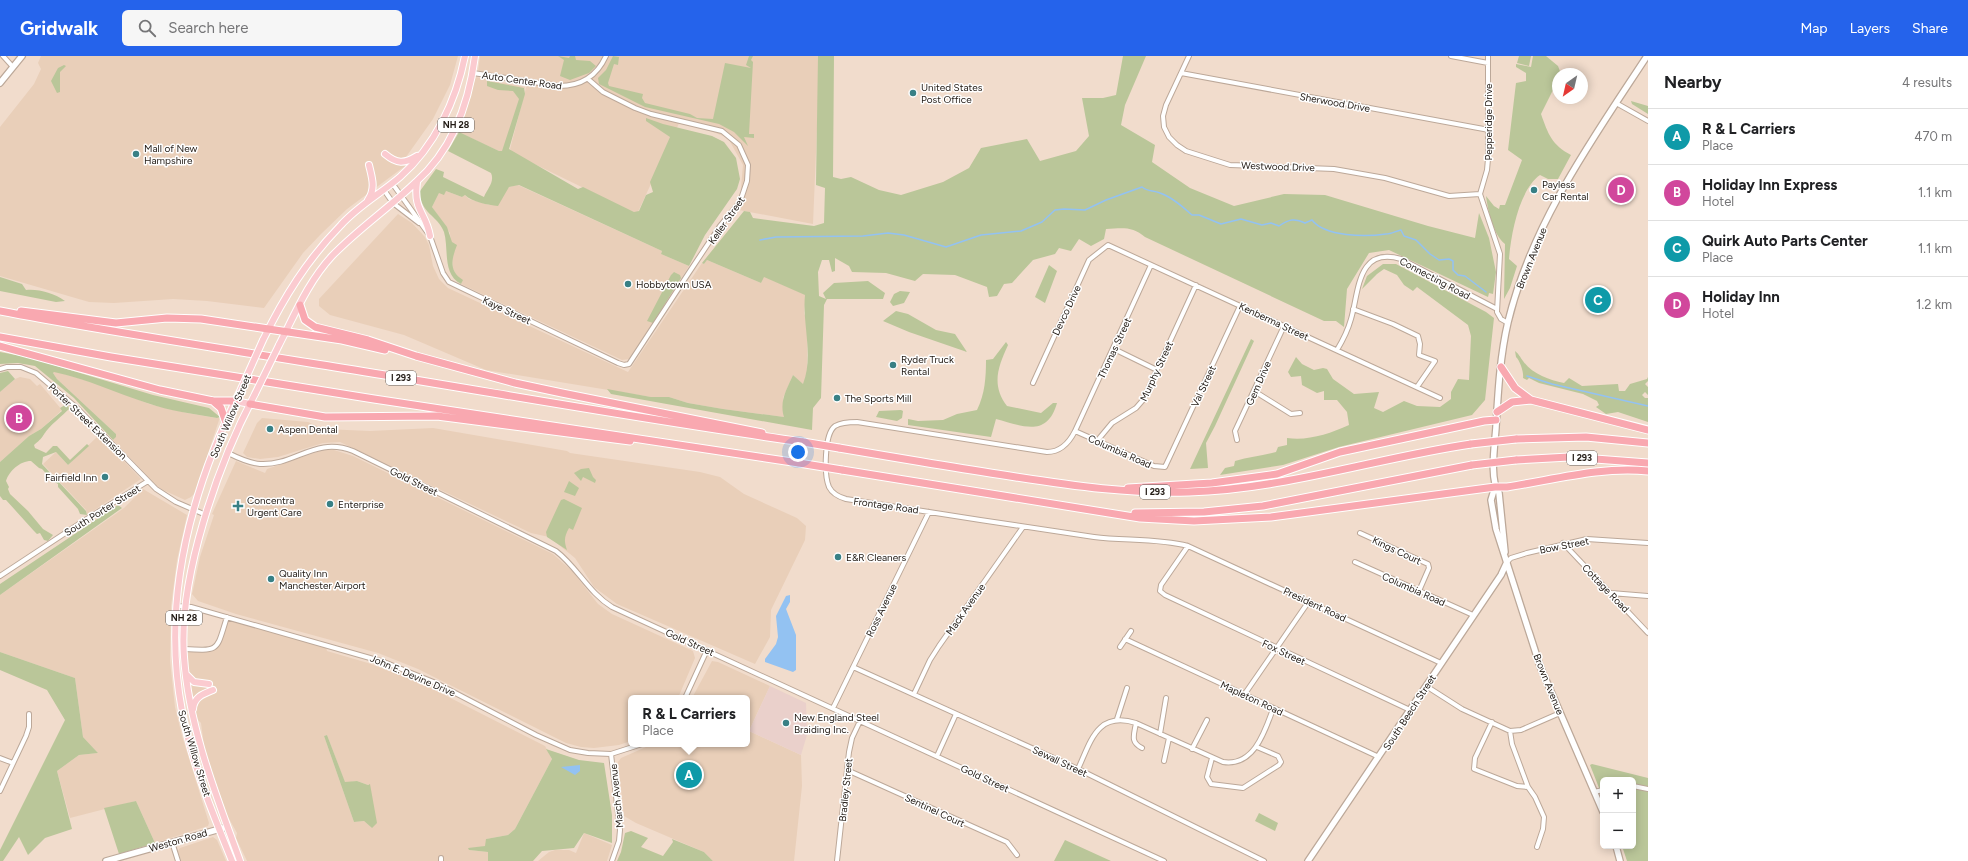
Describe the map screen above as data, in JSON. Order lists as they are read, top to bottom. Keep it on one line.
{"streets":{"highway":["I 293"],"main road":["NH 28","Brown Avenue","South Willow Street","South Beech Street","Weston Road"],"street":["Auto Center Road","Sherwood Drive","Pepperidge Drive","Westwood Drive","Keller Street","Connecting Road","Kaye Street","Devco Drive","Kenberma Street","Thomas Street","Murphy Street","Gem Drive","Val Street","Porter Street Extension","Columbia Road","Gold Street","Frontage Road","South Porter Street","Bow Street","Kings Court","Cottage Road","President Road","Mack Avenue","Ross Avenue","Fox Street","John E. Devine Drive","Mapleton Road","Sewall Street","Bradley Street","March Avenue","Sentinel Court"]},"crossings":[["Auto Center Road","Keller Street"],["Auto Center Road","South Willow Street"],["Sherwood Drive","Pepperidge Drive"],["Sherwood Drive","Westwood Drive"],["Pepperidge Drive","Westwood Drive"],["Keller Street","Kaye Street"],["Brown Avenue","Bow Street"],["Brown Avenue","South Beech Street"],["Connecting Road","Kenberma Street"],["Kaye Street","South Willow Street"],["Devco Drive","Kenberma Street"],["Kenberma Street","Thomas Street"],["Kenberma Street","Murphy Street"],["Kenberma Street","Gem Drive"],["Kenberma Street","Val Street"],["Thomas Street","Columbia Road"],["Thomas Street","Frontage Road"],["Murphy Street","Columbia Road"],["Val Street","Columbia Road"],["South Willow Street","Gold Street"],["South Willow Street","South Porter Street"],["South Willow Street","John E. Devine Drive"],["South Willow Street","Weston Road"],["Porter Street Extension","South Porter Street"],["Columbia Road","Frontage Road"],["Columbia Road","Kings Court"],["Columbia Road","South Beech Street"],["Gold Street","Ross Avenue"],["Gold Street","Bradley Street"],["Frontage Road","President Road"],["Frontage Road","Mack Avenue"],["Frontage Road","Ross Avenue"],["Frontage Road","Fox Street"],["Bow Street","Cottage Road"],["Bow Street","South Beech Street"],["President Road","Fox Street"],["President Road","South Beech Street"],["Mack Avenue","Sewall Street"],["Ross Avenue","Sewall Street"],["Fox Street","South Beech Street"],["John E. Devine Drive","March Avenue"],["Mapleton Road","South Beech Street"],["Bradley Street","Sentinel Court"]],"places":{"other":["United States Post Office","Mall of New Hampshire","Payless Car Rental","Hobbytown USA","Ryder Truck Rental","The Sports Mill","Aspen Dental","Fairfield Inn","Enterprise","E&R Cleaners","Quality Inn Manchester Airport","New England Steel Braiding Inc."],"health":["Concentra Urgent Care"]},"north":"bottom left","page":{"header":"Gridwalk","search":"Search here","nav":["Map","Layers","Share"],"heading":["Nearby","4 results"],"list":[{"mark":"A","name":"R & L Carriers","note":"Place","value":"470 m"},{"mark":"B","name":"Holiday Inn Express","note":"Hotel","value":"1.1 km"},{"mark":"C","name":"Quirk Auto Parts Center","note":"Place","value":"1.1 km"},{"mark":"D","name":"Holiday Inn","note":"Hotel","value":"1.2 km"}],"pins":["D","C","B","A"],"popup":["R & L Carriers","Place"],"map_buttons":["+","−"]}}
